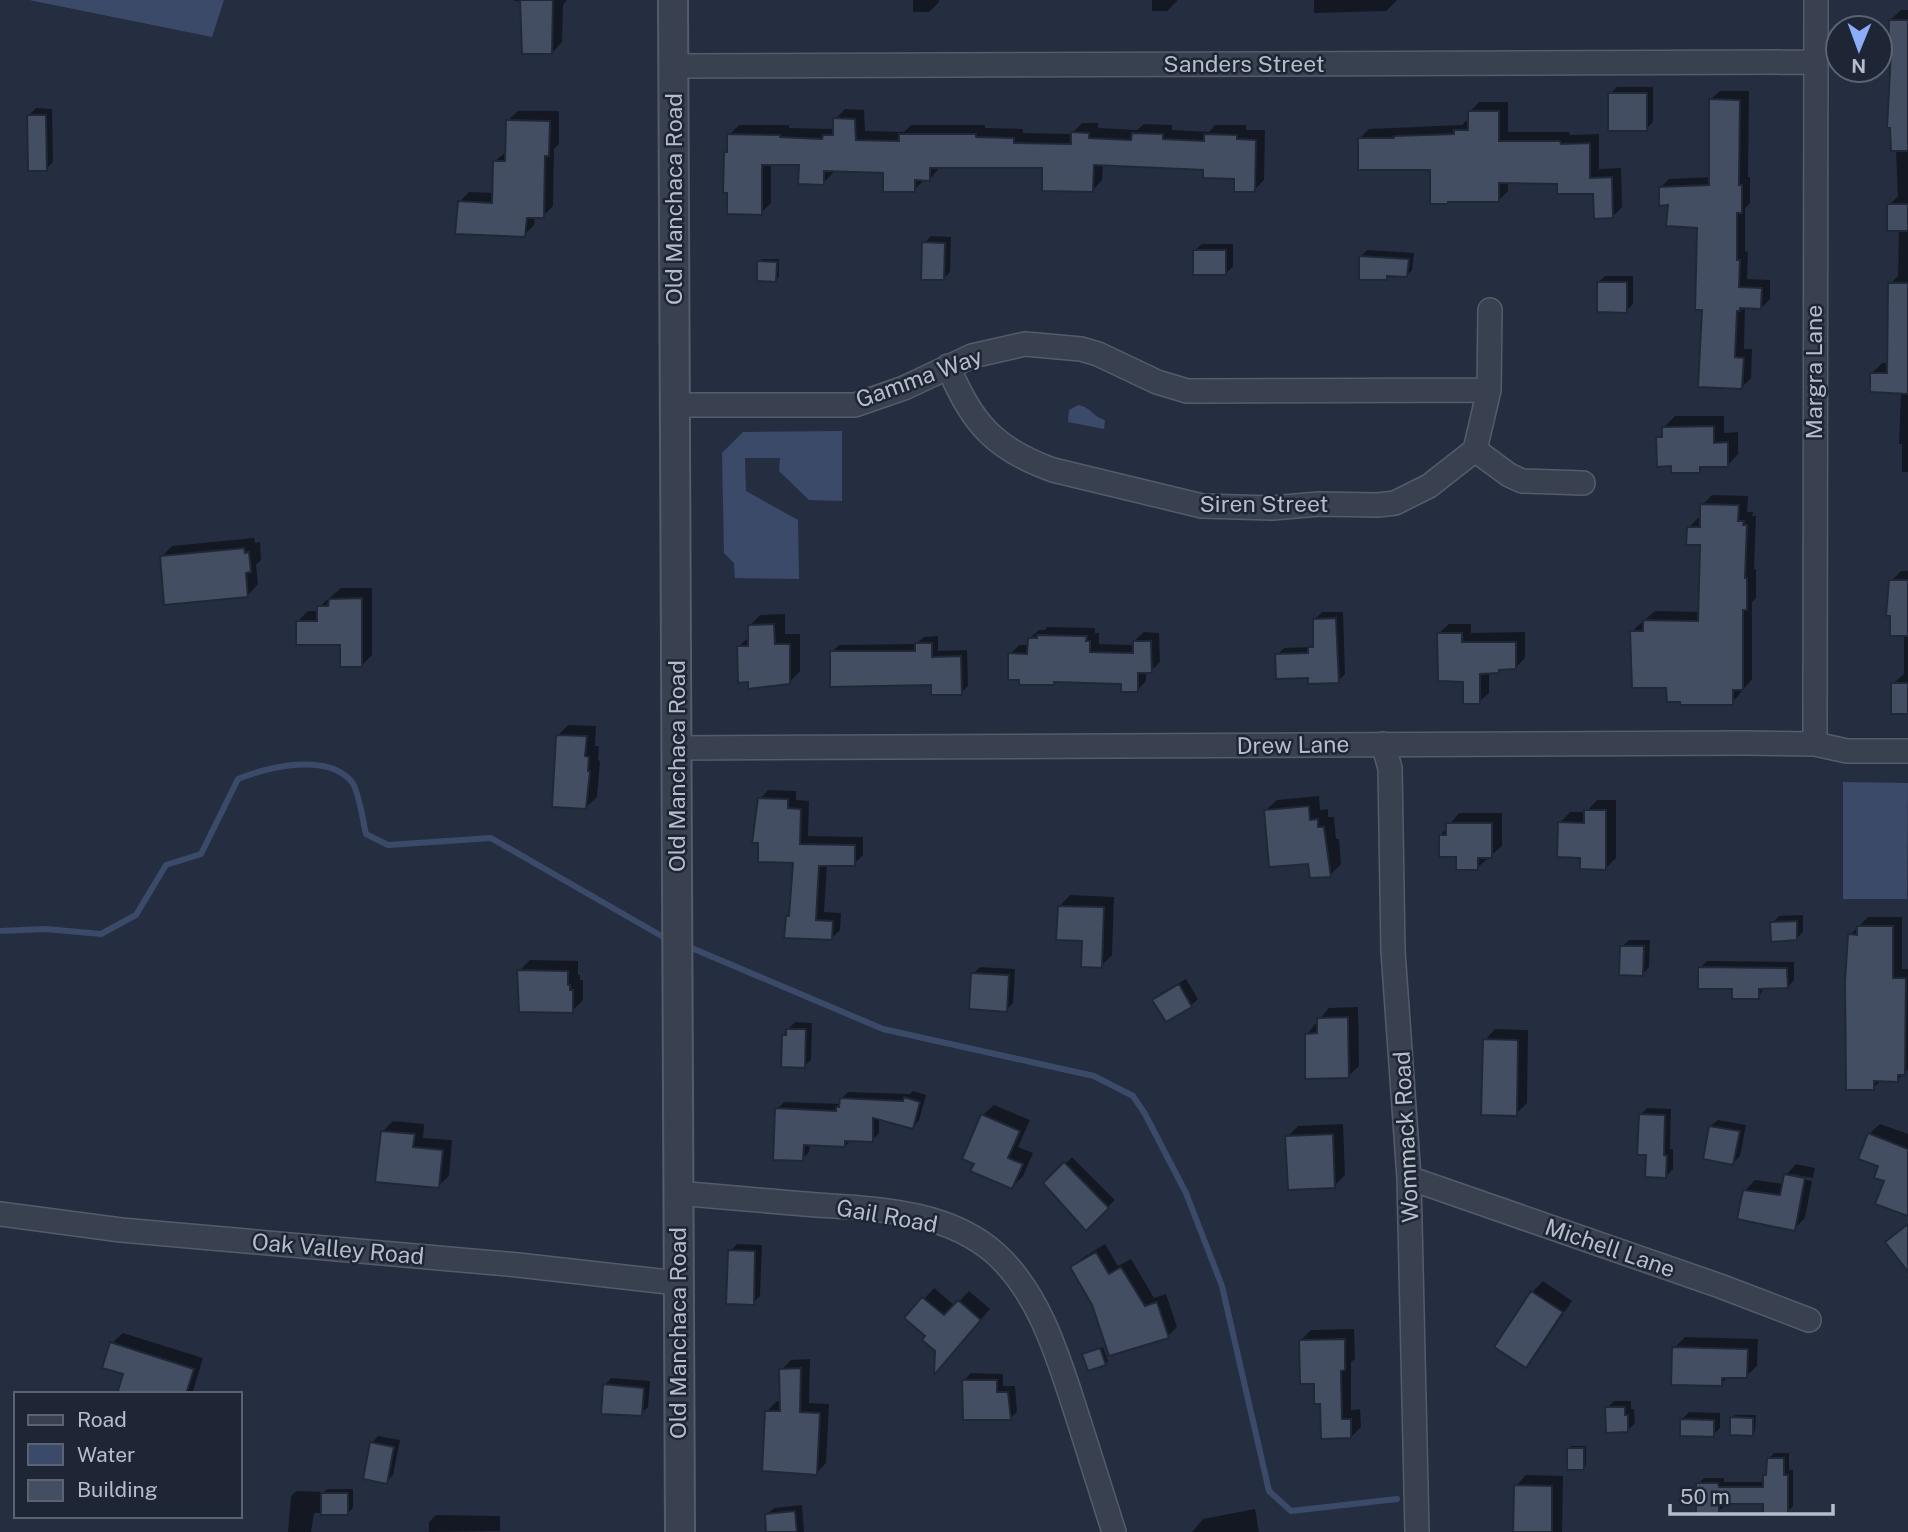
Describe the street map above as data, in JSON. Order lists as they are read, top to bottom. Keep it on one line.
{"streets":{"street":["Sanders Street","Old Manchaca Road","Margra Lane","Gamma Way","Siren Street","Drew Lane","Wommack Road","Gail Road","Michell Lane","Oak Valley Road"]},"crossings":[["Sanders Street","Old Manchaca Road"],["Sanders Street","Margra Lane"],["Old Manchaca Road","Gamma Way"],["Old Manchaca Road","Drew Lane"],["Old Manchaca Road","Gail Road"],["Old Manchaca Road","Oak Valley Road"],["Margra Lane","Drew Lane"],["Gamma Way","Siren Street"],["Drew Lane","Wommack Road"],["Wommack Road","Michell Lane"]],"legend":["Road","Water","Building"],"scale_bar":"50 m","north":"bottom"}
